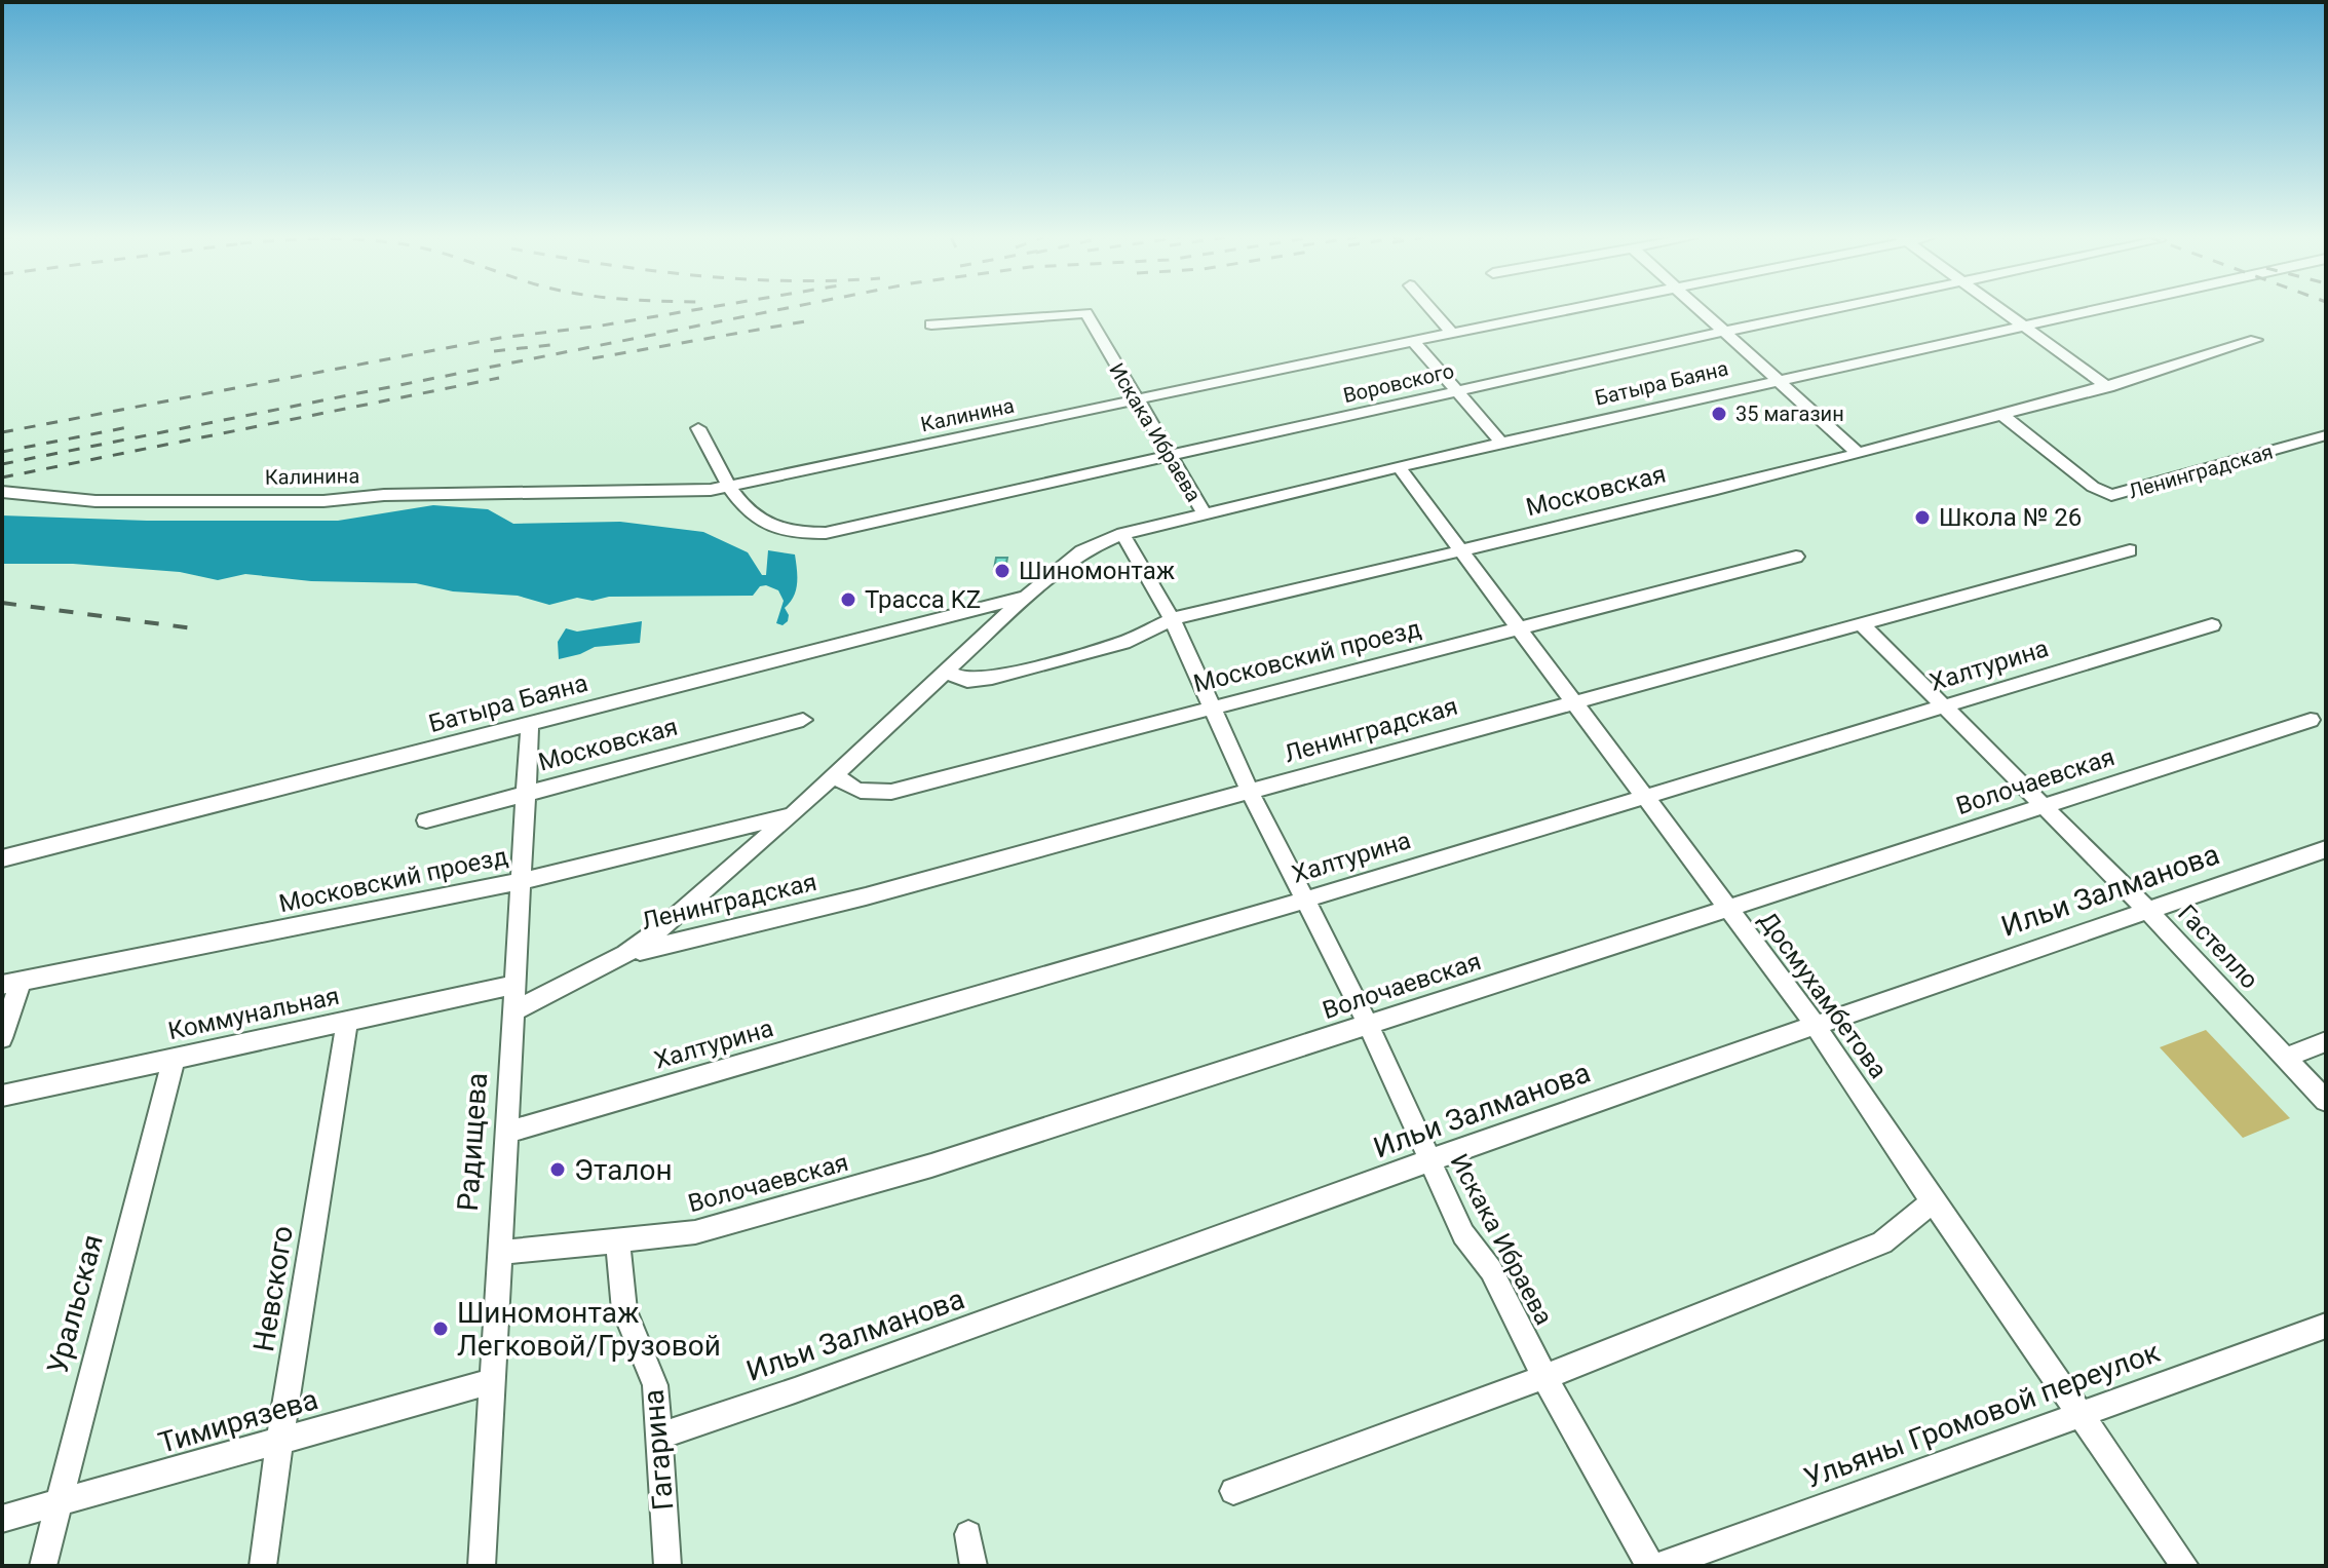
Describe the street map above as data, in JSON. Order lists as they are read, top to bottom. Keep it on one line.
{"streets":{"street":["Воровского","Батыра Баяна","Калинина","Искака Ибраева","Ленинградская","Московская","Московский проезд","Халтурина","Волочаевская","Ильи Залманова","Гастелло","Досмухамбетова","Коммунальная","Радищева","Невского","Уральская","Ульяны Громовой переулок","Тимирязева","Гагарина"]},"crossings":[["Воровского","Калинина"],["Воровского","Искака Ибраева"],["Батыра Баяна","Искака Ибраева"],["Батыра Баяна","Ленинградская"],["Батыра Баяна","Московская"],["Батыра Баяна","Московский проезд"],["Батыра Баяна","Досмухамбетова"],["Батыра Баяна","Радищева"],["Калинина","Искака Ибраева"],["Искака Ибраева","Ленинградская"],["Искака Ибраева","Московская"],["Искака Ибраева","Московский проезд"],["Искака Ибраева","Халтурина"],["Искака Ибраева","Волочаевская"],["Искака Ибраева","Ильи Залманова"],["Ленинградская","Московская"],["Ленинградская","Гастелло"],["Ленинградская","Досмухамбетова"],["Московская","Досмухамбетова"],["Московская","Радищева"],["Московский проезд","Досмухамбетова"],["Московский проезд","Радищева"],["Халтурина","Гастелло"],["Халтурина","Досмухамбетова"],["Халтурина","Радищева"],["Волочаевская","Гастелло"],["Волочаевская","Досмухамбетова"],["Волочаевская","Радищева"],["Волочаевская","Гагарина"],["Ильи Залманова","Гастелло"],["Ильи Залманова","Досмухамбетова"],["Ильи Залманова","Гагарина"],["Досмухамбетова","Ульяны Громовой переулок"],["Коммунальная","Радищева"],["Коммунальная","Невского"],["Коммунальная","Уральская"],["Радищева","Тимирязева"],["Невского","Тимирязева"],["Уральская","Тимирязева"]],"places":["35 магазин","Школа № 26","Шиномонтаж","Трасса KZ","Эталон","Шиномонтаж Легковой/Грузовой"]}
